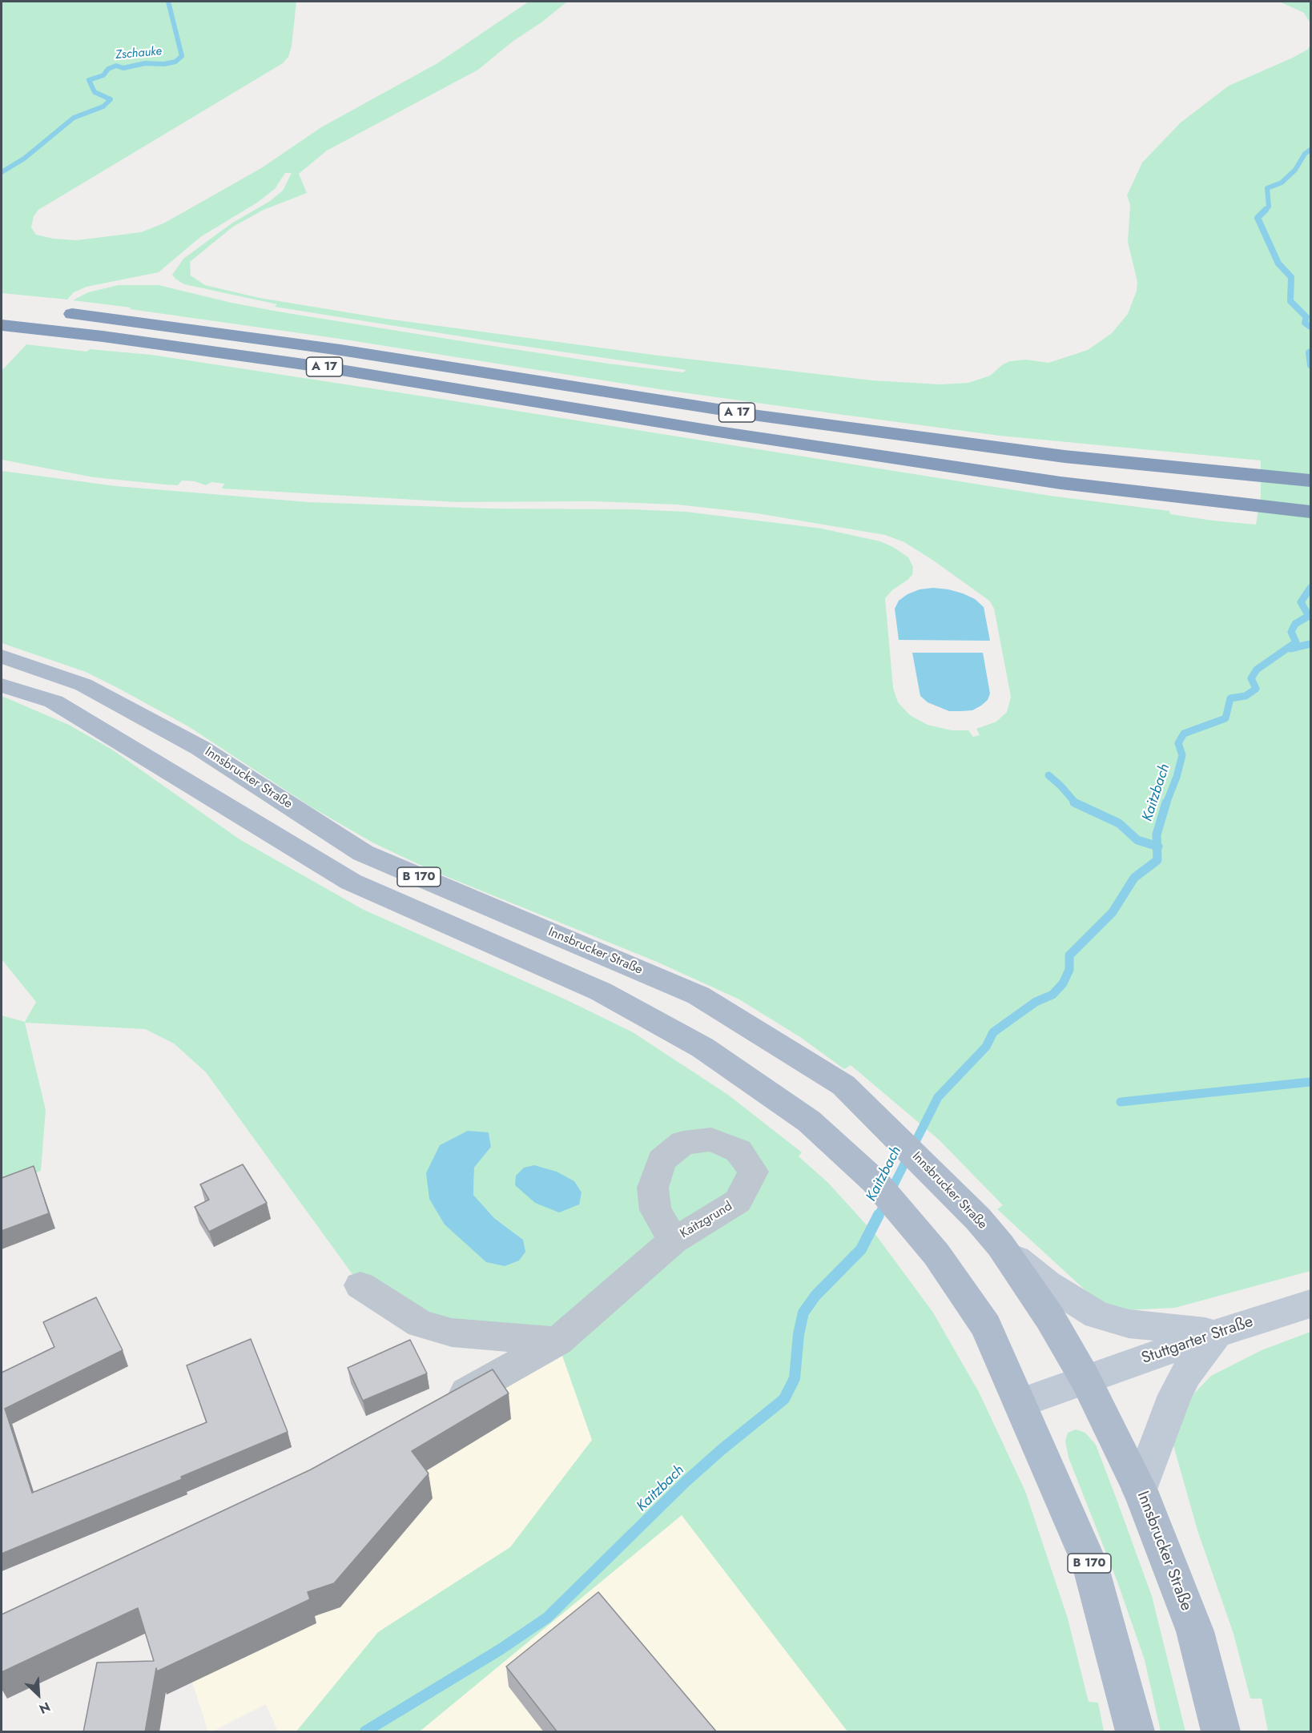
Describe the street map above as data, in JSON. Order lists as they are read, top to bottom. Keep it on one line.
{"streets":{"highway":["A 17"],"main road":["Innsbrucker Straße","B 170","Stuttgarter Straße"],"street":["Kaitzgrund"]},"crossings":[["Innsbrucker Straße","Stuttgarter Straße"]],"water":["Zschauke","Kaitzbach"],"north":"bottom right"}
